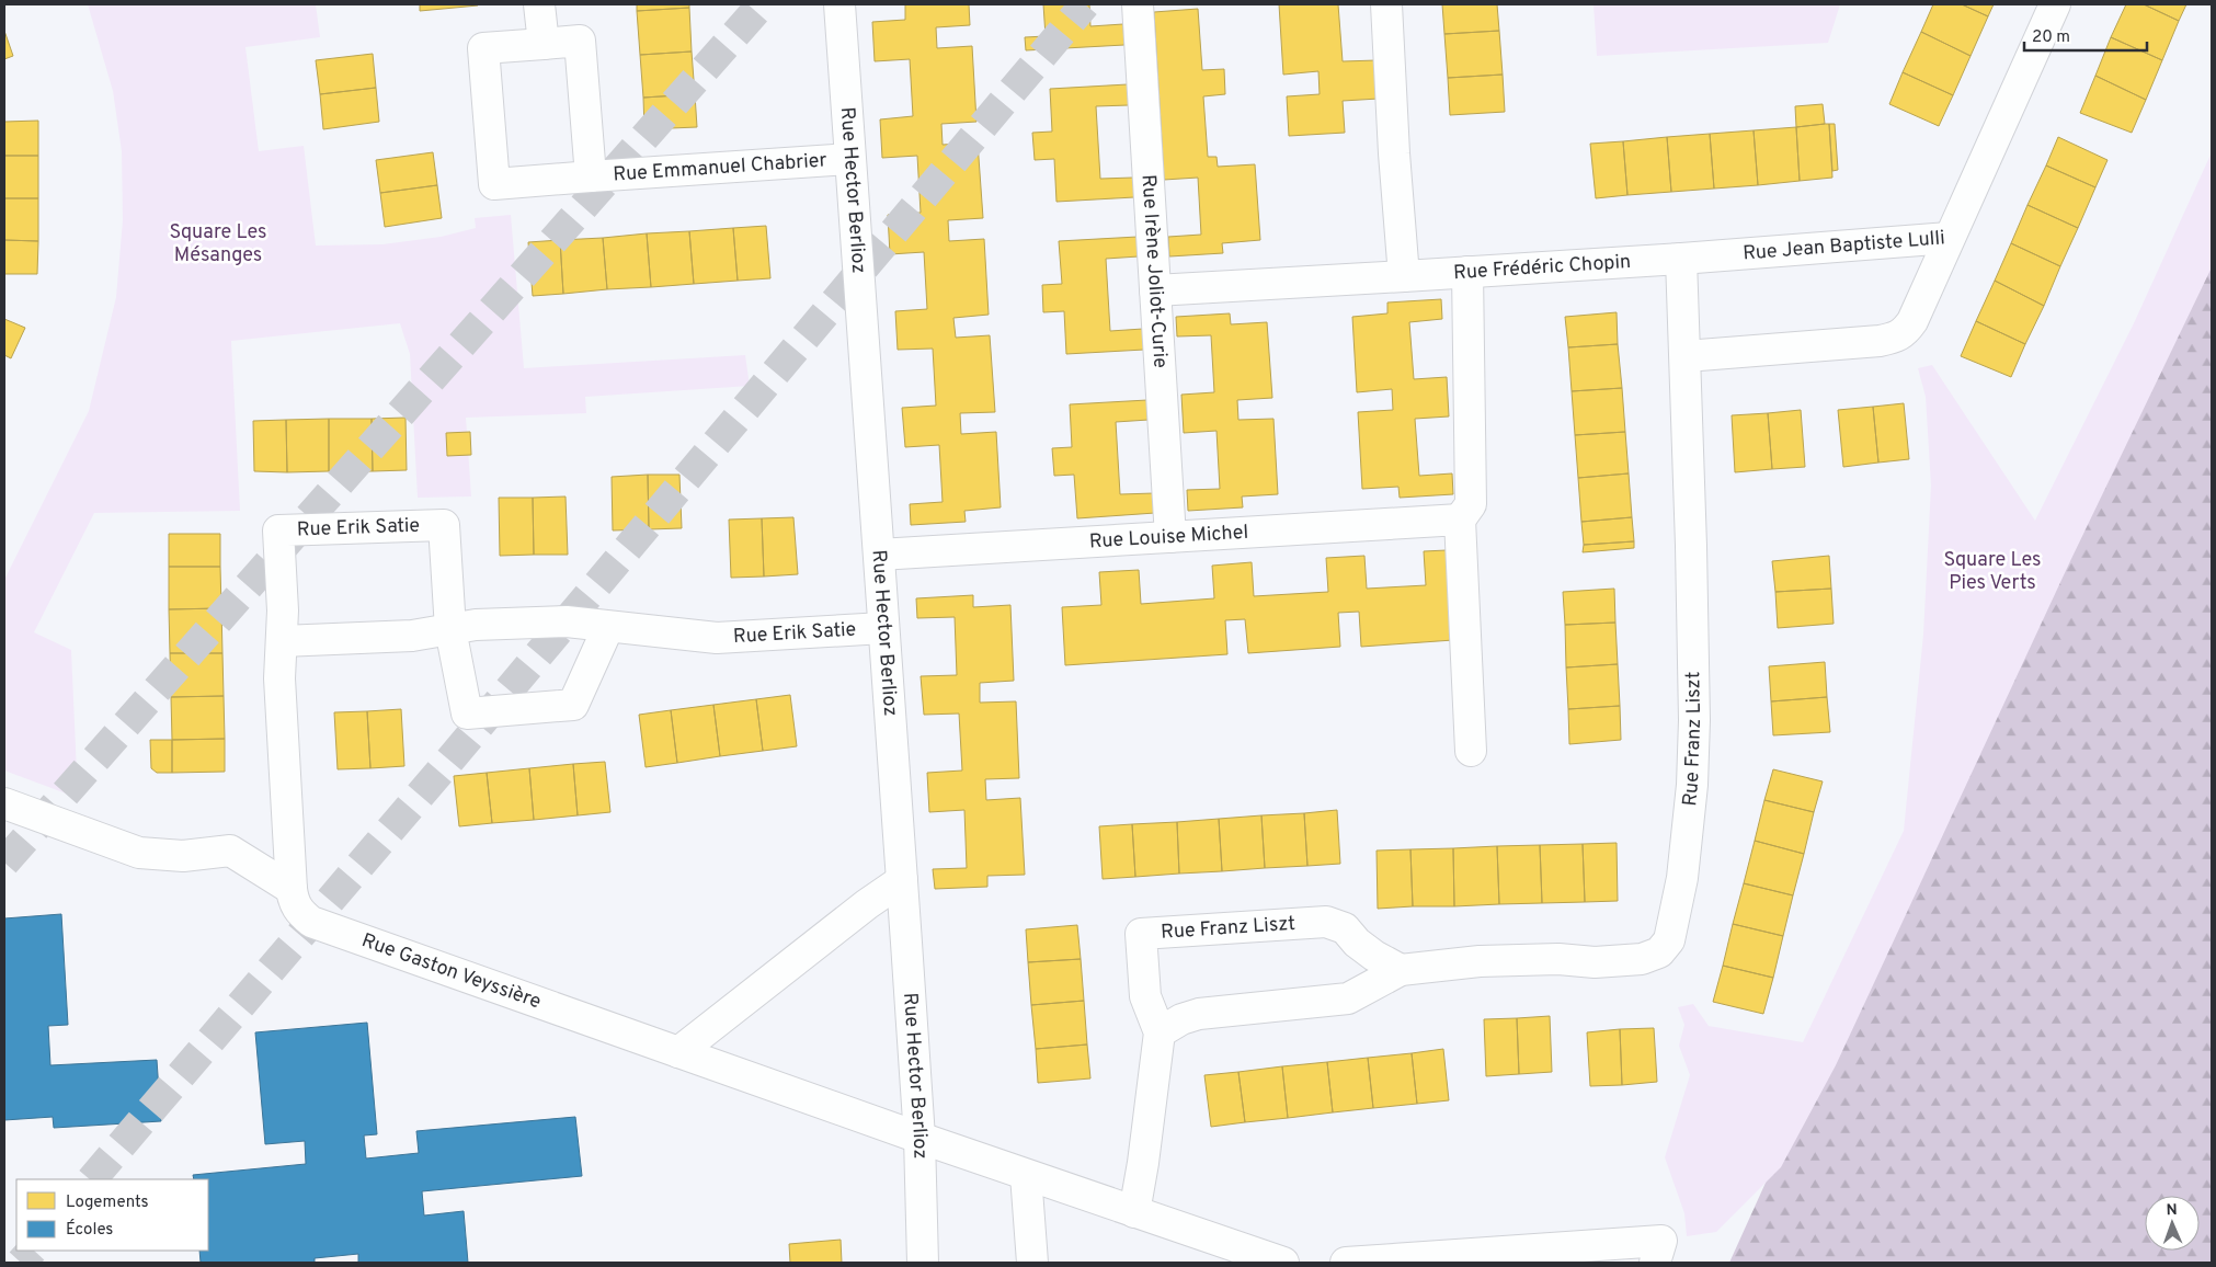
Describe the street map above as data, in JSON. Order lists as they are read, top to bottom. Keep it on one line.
{"streets":{"street":["Rue Emmanuel Chabrier","Rue Hector Berlioz","Rue Jean Baptiste Lulli","Rue Frédéric Chopin","Rue Irène Joliot-Curie","Rue Erik Satie","Rue Louise Michel","Rue Franz Liszt","Rue Gaston Veyssière"]},"crossings":[["Rue Emmanuel Chabrier","Rue Hector Berlioz"],["Rue Hector Berlioz","Rue Erik Satie"],["Rue Hector Berlioz","Rue Louise Michel"],["Rue Hector Berlioz","Rue Gaston Veyssière"],["Rue Jean Baptiste Lulli","Rue Frédéric Chopin"],["Rue Jean Baptiste Lulli","Rue Franz Liszt"],["Rue Frédéric Chopin","Rue Irène Joliot-Curie"],["Rue Frédéric Chopin","Rue Franz Liszt"],["Rue Irène Joliot-Curie","Rue Louise Michel"],["Rue Erik Satie","Rue Gaston Veyssière"],["Rue Franz Liszt","Rue Gaston Veyssière"]],"parks":["Square Les Mésanges","Square Les Pies Verts"],"legend":["Logements","Écoles"],"scale_bar":"20 m","north":"top"}
